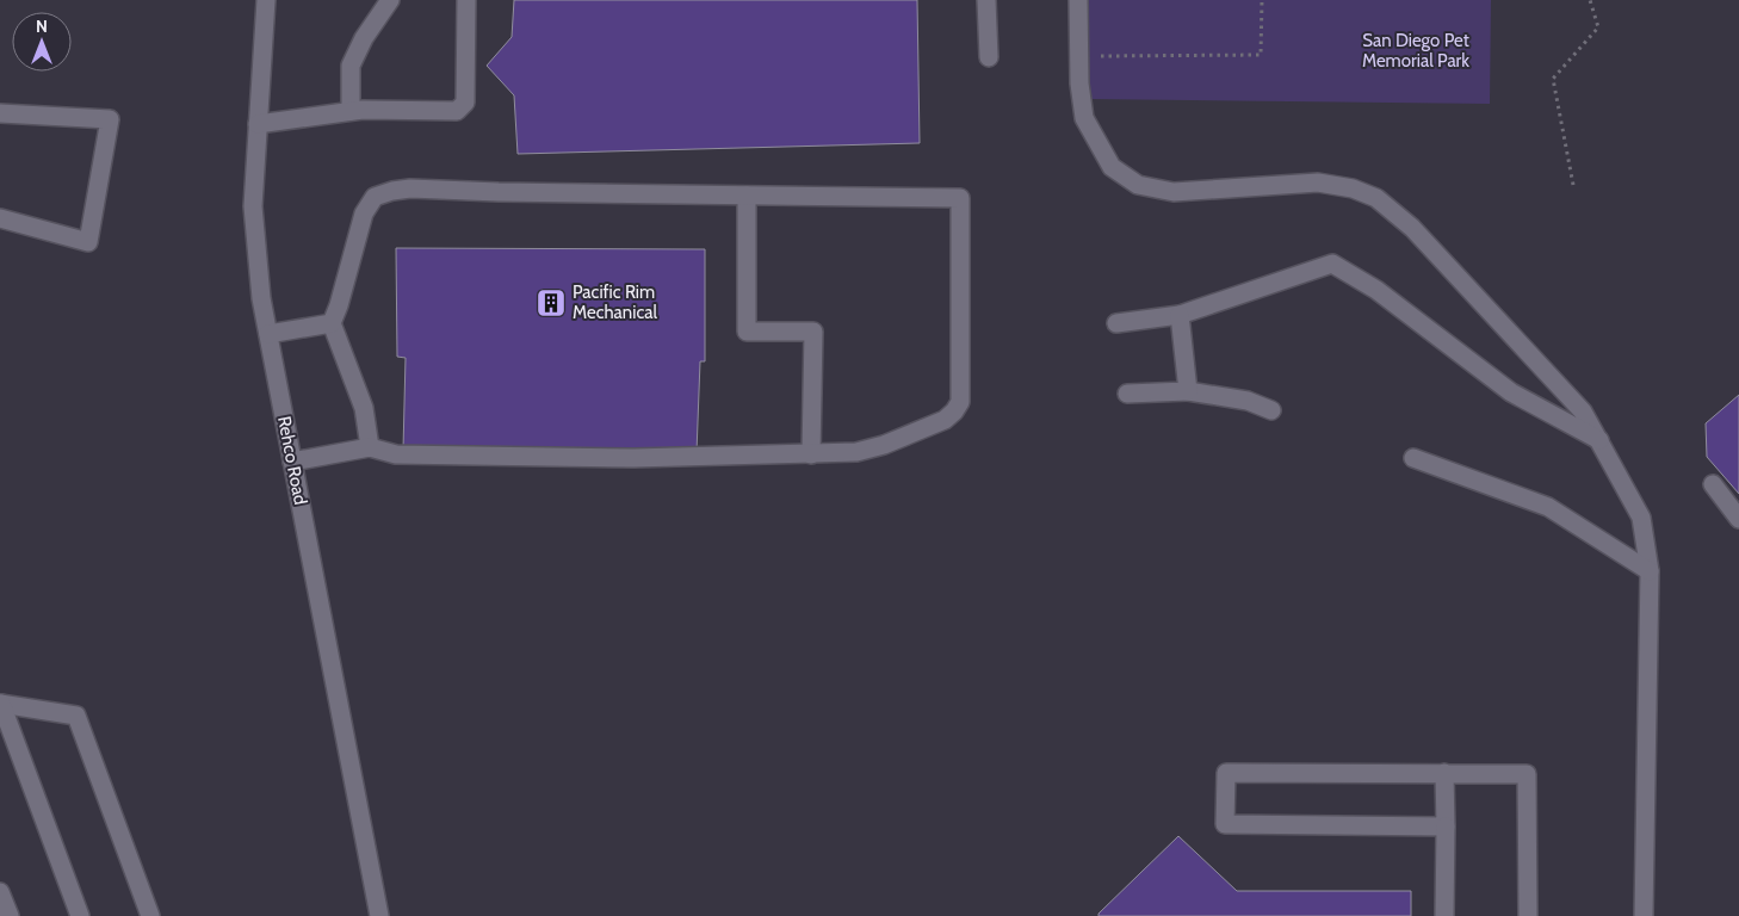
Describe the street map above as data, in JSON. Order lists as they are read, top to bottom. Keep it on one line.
{"streets":{"street":["Rehco Road"]},"parks":["San Diego Pet Memorial Park"],"places":{"building":["Pacific Rim Mechanical"]},"north":"top"}
